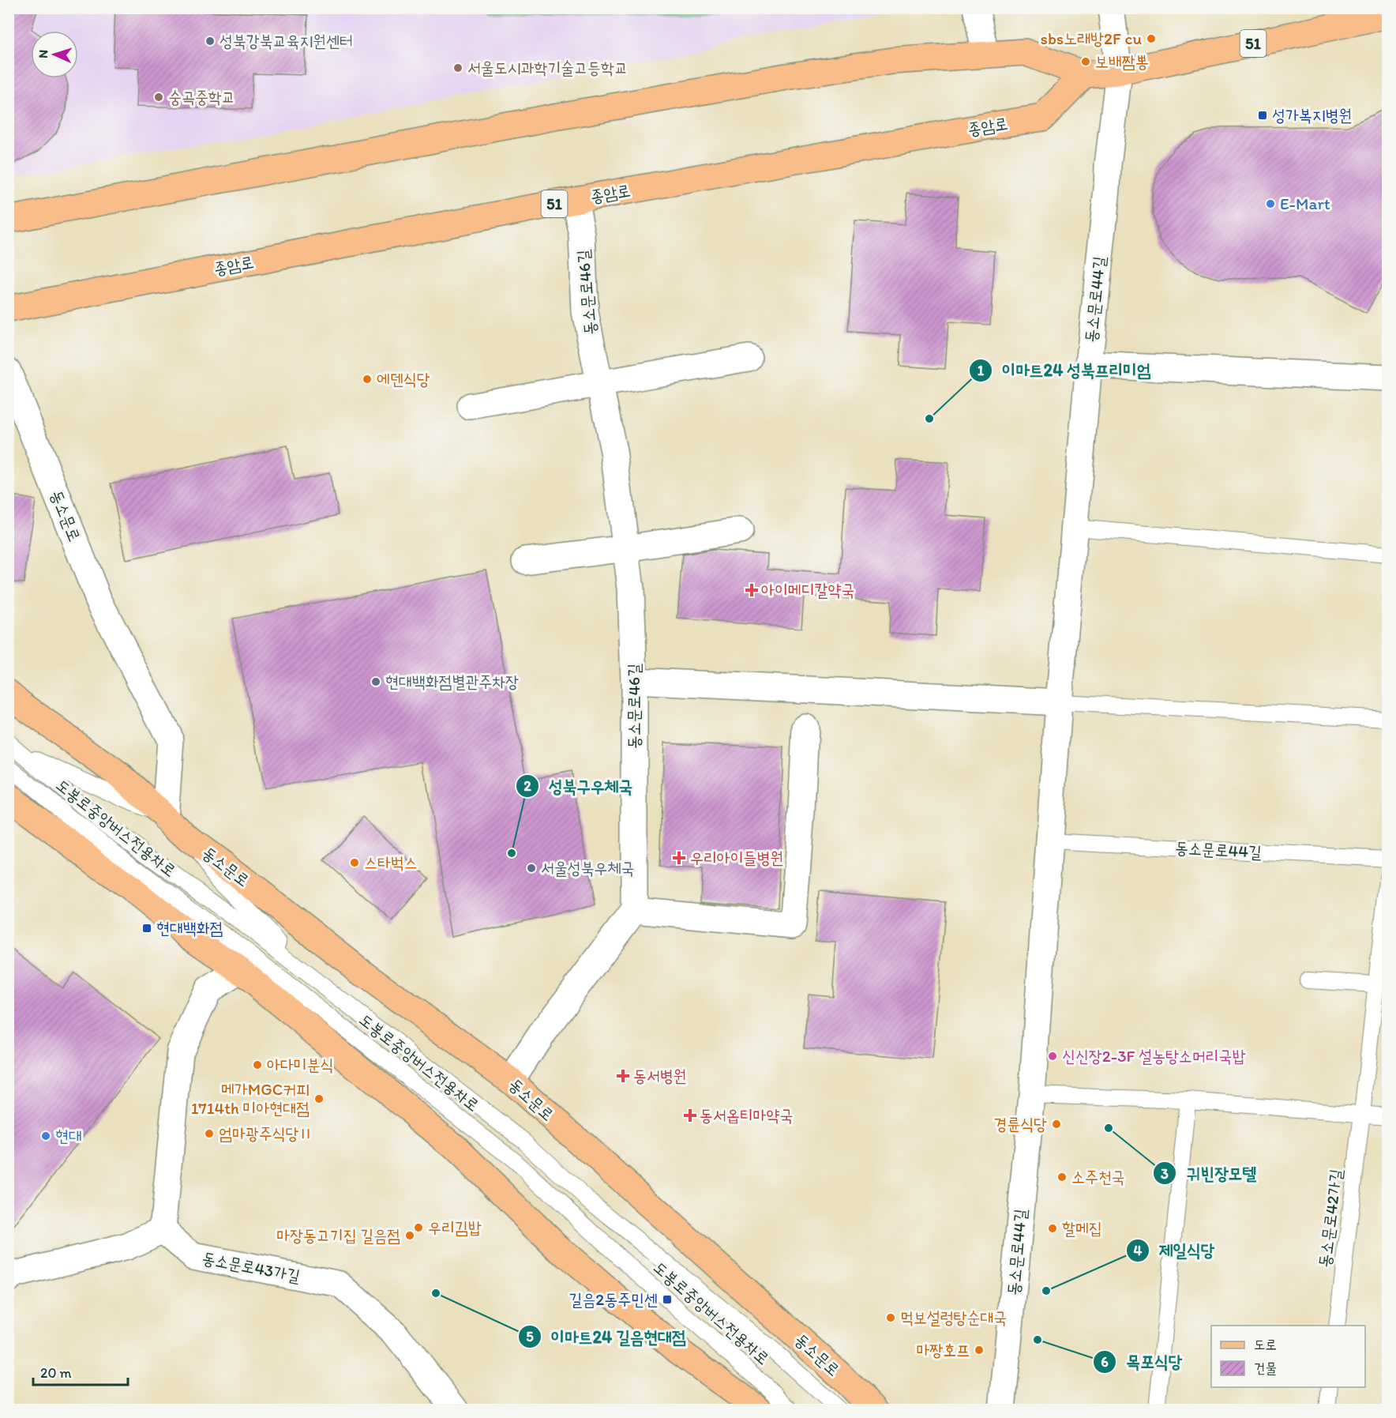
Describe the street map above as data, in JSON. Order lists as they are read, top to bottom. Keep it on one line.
{"streets":{"main road":["51","종암로","동소문로"],"street":["동소문로46길","동소문로44길","동소문로43가길"],"lane":["도봉로중앙버스전용차로","동소문로42가길"]},"crossings":[["51","종암로"],["51","동소문로44길"],["종암로","동소문로46길"]],"places":{"other":["sbs노래방2F cu","성북강북교육지원센터","보배짬뽕","서울도시과학기술고등학교","숭곡중학교","E-Mart","에덴식당","이마트24 성북프리미엄","현대백화점별관주차장","성북구우체국","스타벅스","서울성북우체국","신신장2-3F 설농탕소머리국밥","아다미분식","메가MGC커피 1714th 미아현대점","경륜식당","귀빈장모텔","엄마광주식당Ⅱ","현대","소주천국","우리김밥","할메집","마장동고기집 길음점","제일식당","이마트24 길음현대점","먹보설렁탕순대국","목포식당","마짱호프"],"transit":["성가복지병원","현대백화점","길음2동주민센"],"health":["아이메디칼약국","우리아이들병원","동서병원","동서옵티마약국"]},"legend":["도로","건물"],"scale_bar":"20 m","north":"left"}
